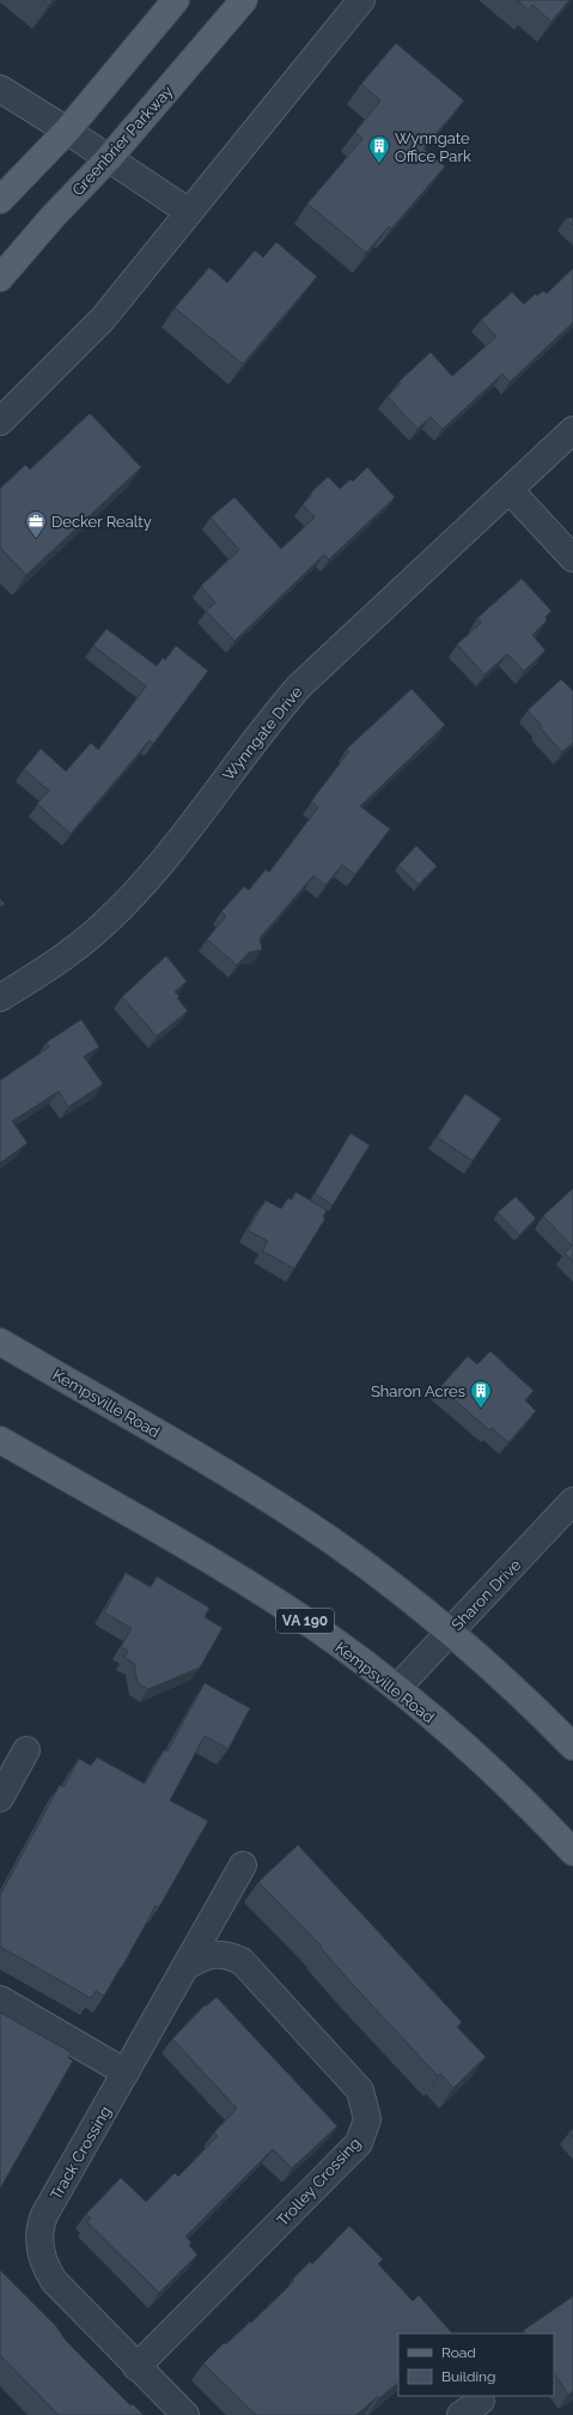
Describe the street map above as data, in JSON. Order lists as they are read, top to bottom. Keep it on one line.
{"streets":{"main road":["Greenbrier Parkway","Kempsville Road","VA 190"],"street":["Wynngate Drive","Sharon Drive","Track Crossing","Trolley Crossing"]},"crossings":[["Kempsville Road","Sharon Drive"],["Track Crossing","Trolley Crossing"]],"places":{"building":["Wynngate Office Park","Sharon Acres"],"office":["Decker Realty"]},"legend":["Road","Building"]}
